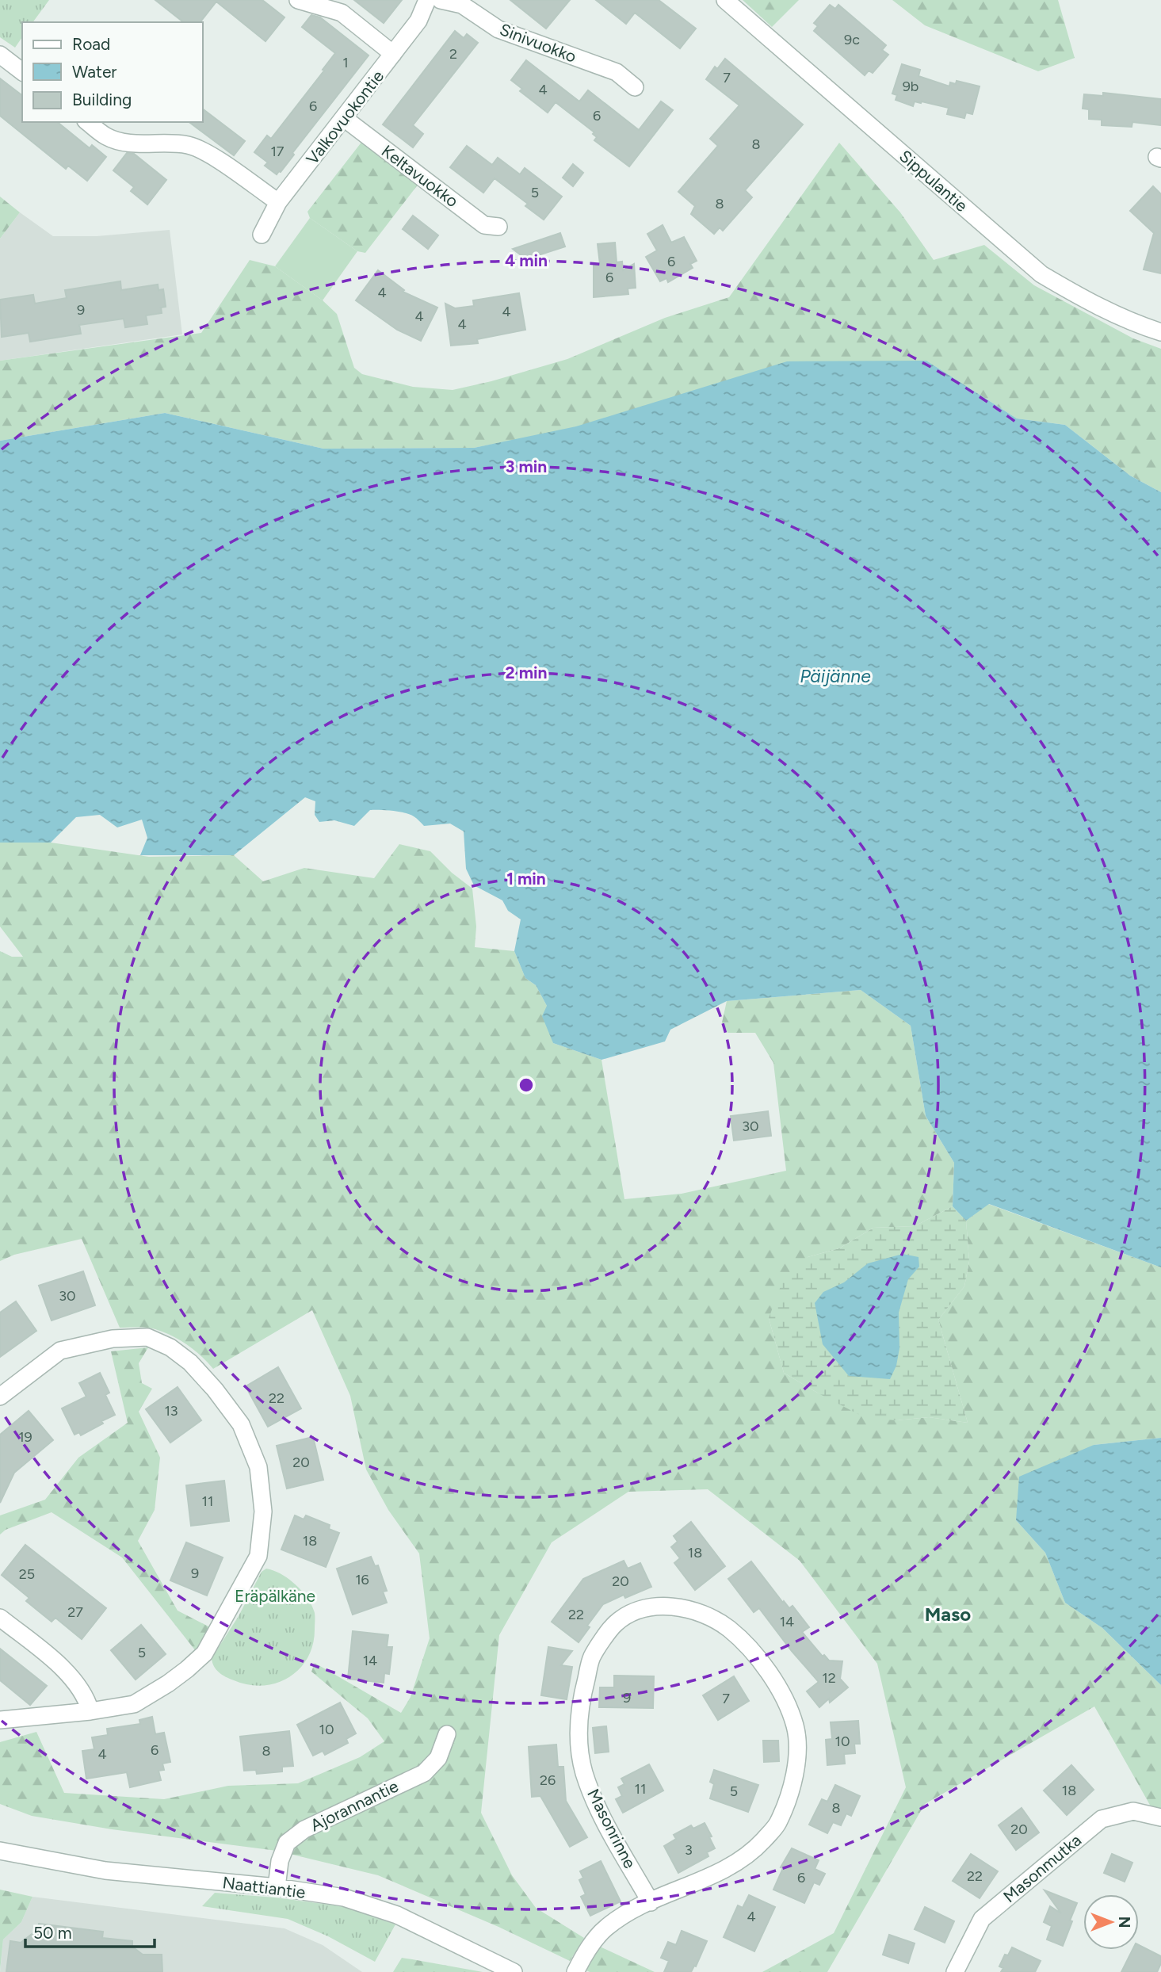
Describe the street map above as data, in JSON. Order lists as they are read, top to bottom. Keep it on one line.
{"streets":{"street":["Sinivuokko","Valkovuokontie","Keltavuokko","Sippulantie","Ajorannantie","Masonrinne","Masonmutka","Naattiantie"]},"crossings":[["Valkovuokontie","Keltavuokko"],["Ajorannantie","Naattiantie"]],"districts":["Maso"],"water":["Päijänne"],"parks":["Eräpälkäne"],"house_numbers":["9c","2","1","7","9b","4","6","6","8","17","5","8","6","6","4","9","4","4","4","30","30","22","13","19","20","11","18","18","9","25","16","20","27","22","14","5","14","12","9","7","10","10","6","8","4","26","11","18","5","8","20","3","22","6","4"],"legend":["Road","Water","Building"],"scale_bar":"50 m","north":"right","rings":["4 min","3 min","2 min","1 min"]}
